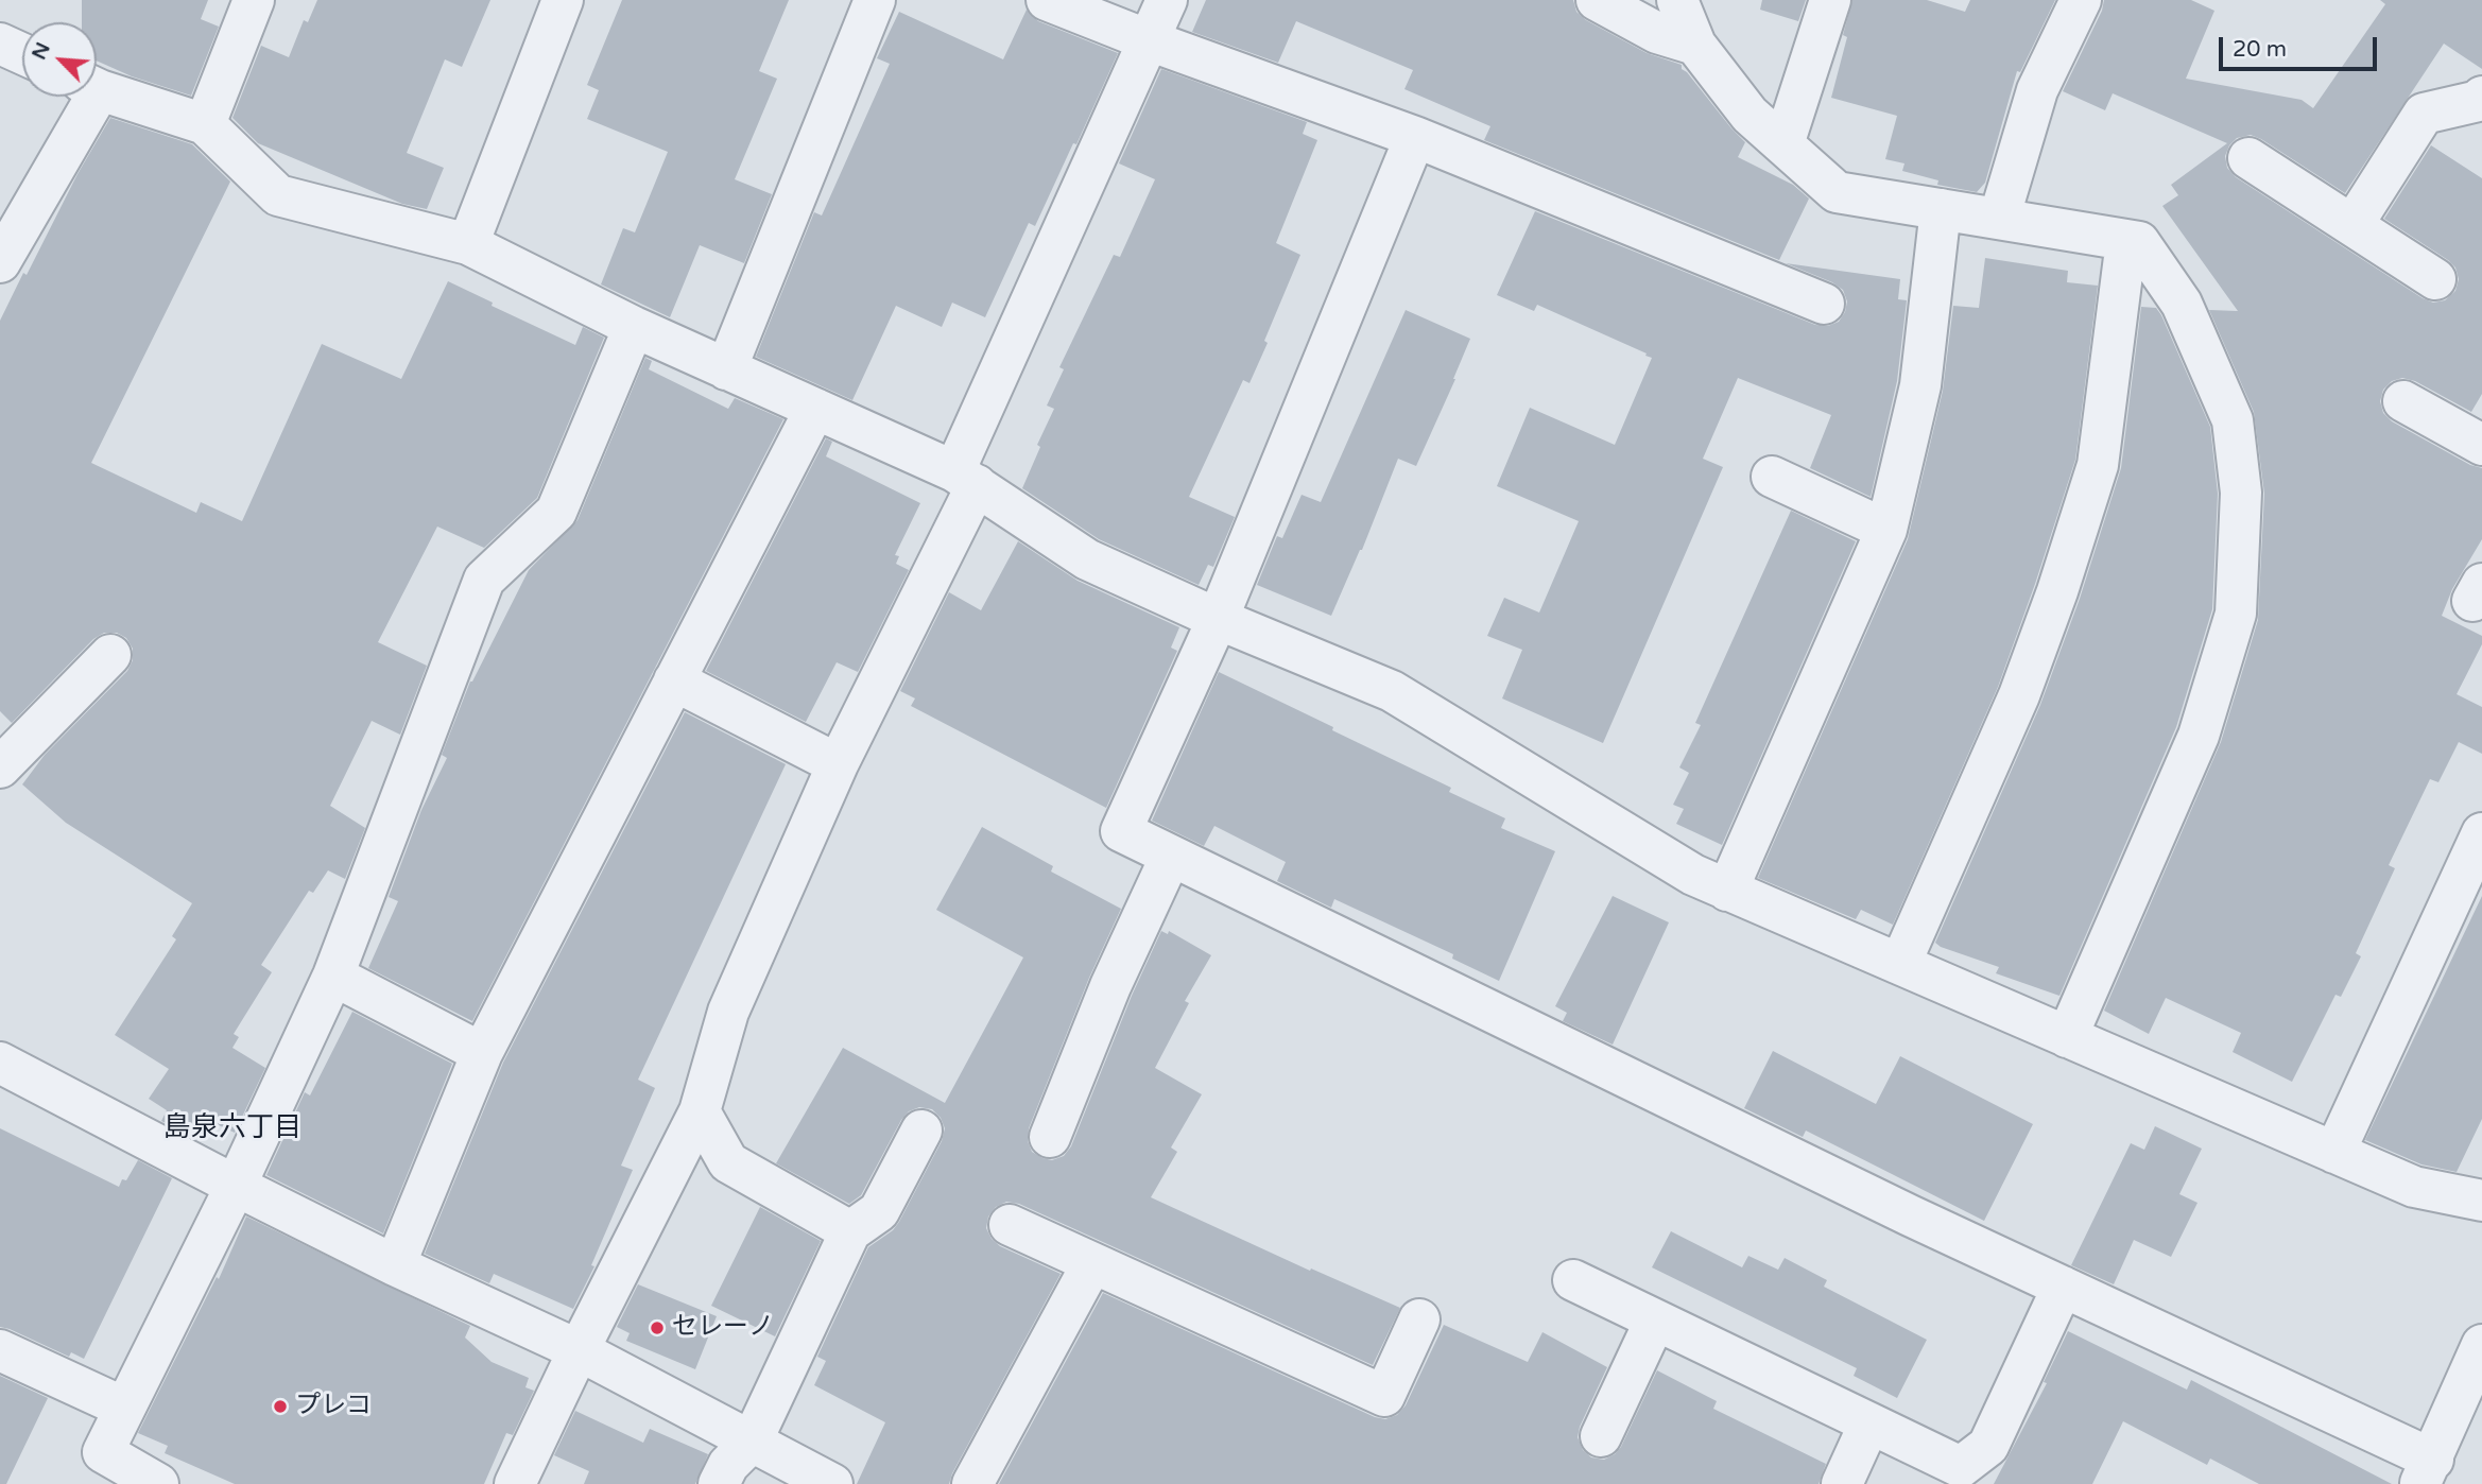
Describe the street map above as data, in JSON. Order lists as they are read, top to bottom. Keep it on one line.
{"districts":["島泉六丁目"],"places":["セレーノ","プレコ"],"scale_bar":"20 m","north":"top left"}
